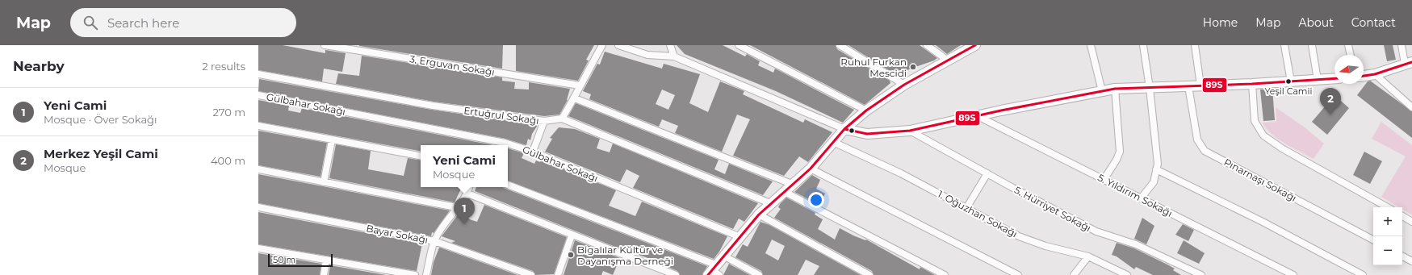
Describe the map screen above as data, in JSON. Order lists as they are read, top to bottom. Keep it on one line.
{"streets":{"street":["3. Erguvan Sokağı","Gülbahar Sokağı","Ertuğrul Sokağı","Pınarnaşı Sokağı","5. Yıldırım Sokağı","5. Hürriyet Sokağı","1. Oğuzhan Sokağı","Bayar Sokağı"]},"places":["Ruhul Furkan Mescidi","Yeşil Camii","Bigalılar Kültür ve Dayanışma Derneği"],"lines":["transit line 89S"],"scale_bar":"50 m","north":"left","page":{"header":"Map","search":"Search here","nav":["Home","Map","About","Contact"],"heading":["Nearby","2 results"],"list":[{"mark":"1","name":"Yeni Cami","note":"Mosque · Över Sokağı","value":"270 m"},{"mark":"2","name":"Merkez Yeşil Cami","note":"Mosque","value":"400 m"}],"pins":["2","1"],"popup":["Yeni Cami","Mosque"],"map_buttons":["+","−"],"scale":"50 m"}}
